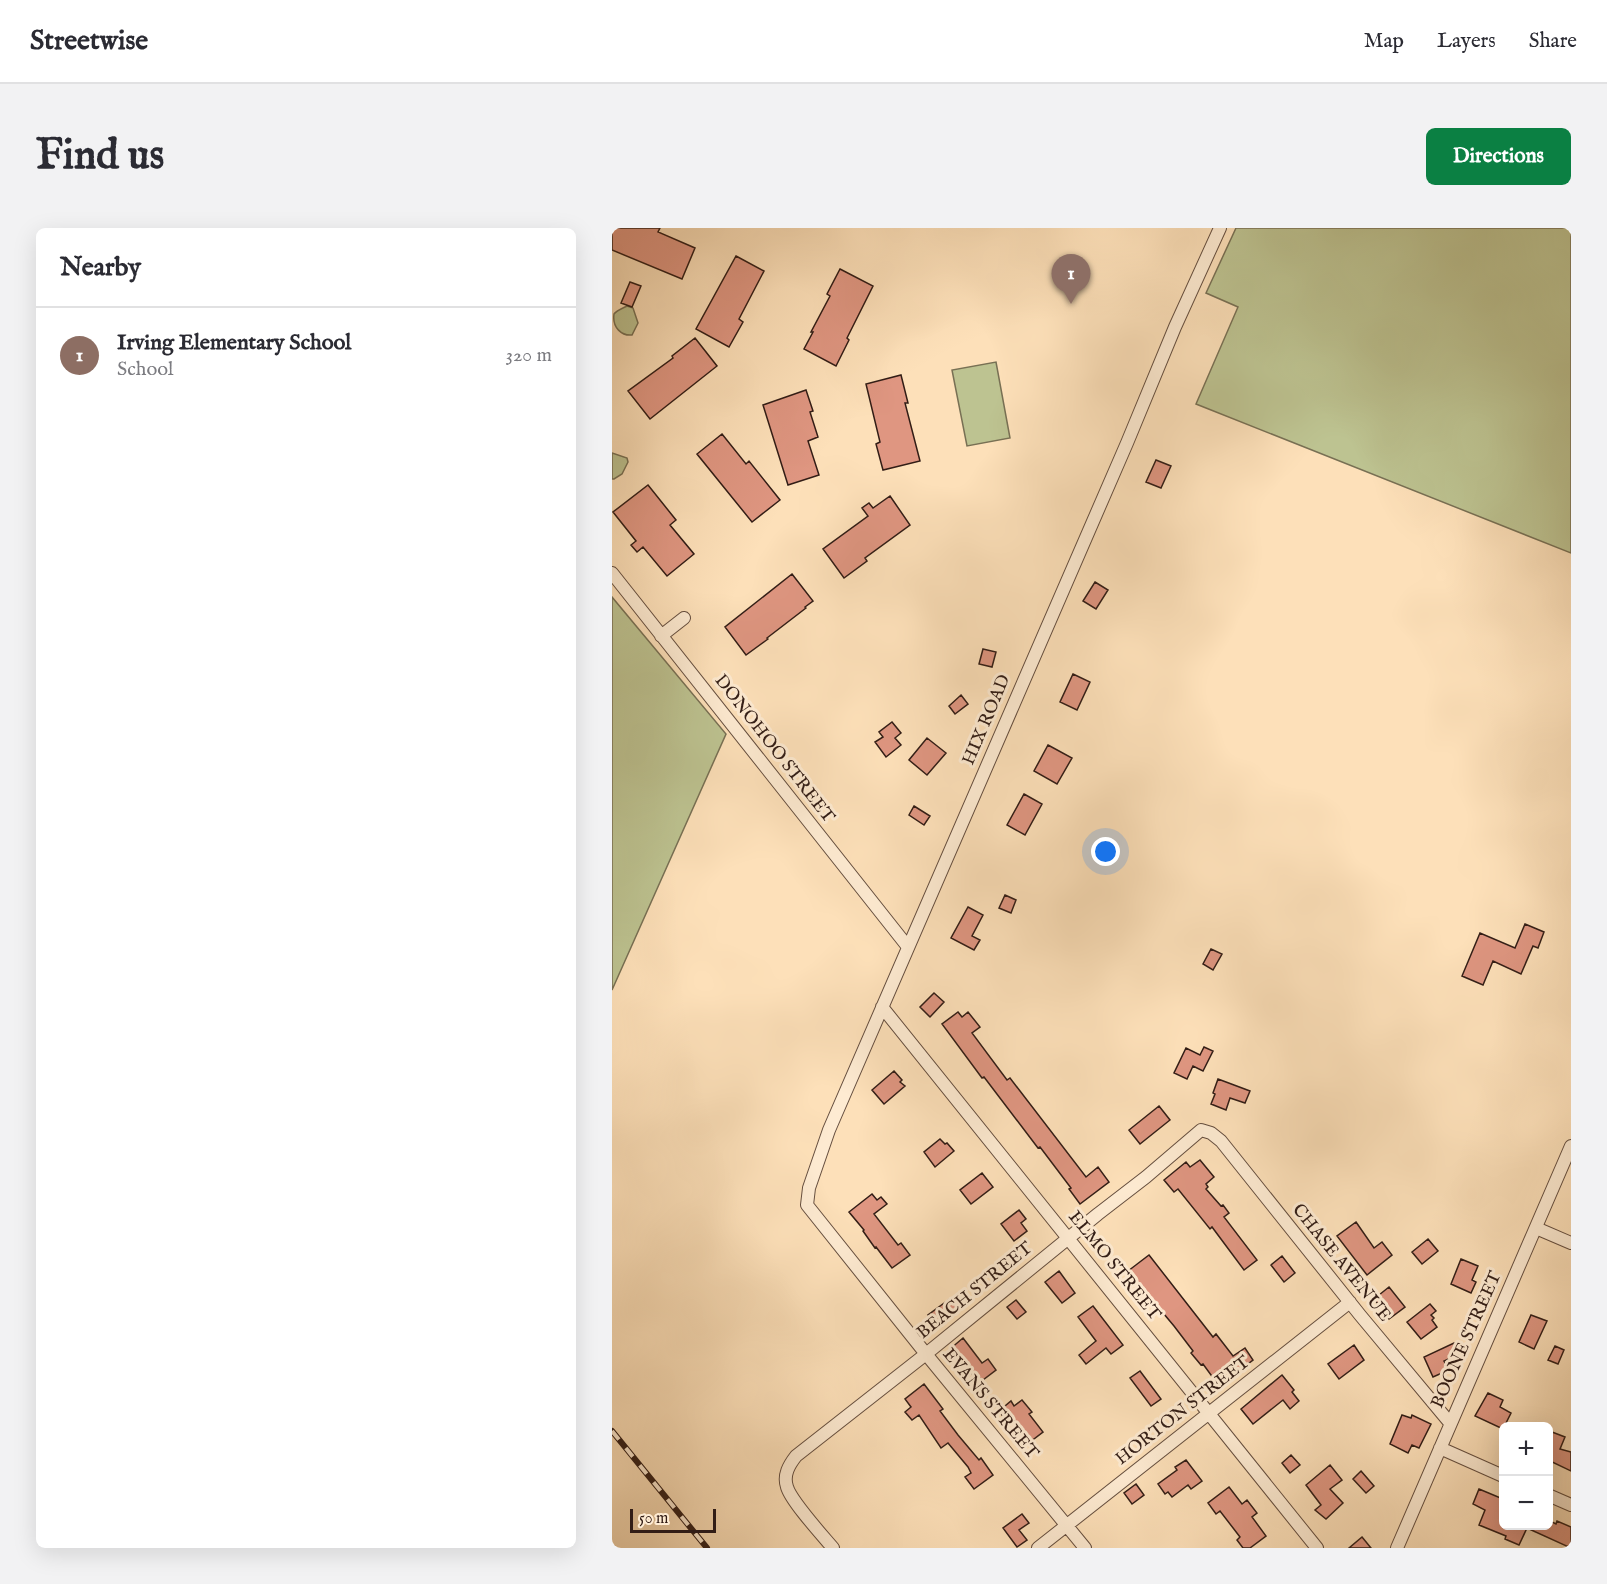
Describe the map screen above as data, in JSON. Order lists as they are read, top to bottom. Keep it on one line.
{"streets":{"street":["HIX ROAD","DONOHOO STREET","CHASE AVENUE","ELMO STREET","BEACH STREET","BOONE STREET","EVANS STREET","HORTON STREET"]},"crossings":[["HIX ROAD","DONOHOO STREET"],["HIX ROAD","ELMO STREET"],["HIX ROAD","EVANS STREET"],["CHASE AVENUE","BEACH STREET"],["CHASE AVENUE","BOONE STREET"],["CHASE AVENUE","HORTON STREET"],["ELMO STREET","BEACH STREET"],["ELMO STREET","HORTON STREET"],["BEACH STREET","EVANS STREET"],["EVANS STREET","HORTON STREET"]],"scale_bar":"50 m","page":{"header":"Streetwise","nav":["Map","Layers","Share"],"buttons":"Directions","title":"Find us","heading":"Nearby","pins":"1","list":[{"mark":"1","name":"Irving Elementary School","note":"School","value":"320 m"}],"map_buttons":["+","−"],"scale":"50 m"}}
